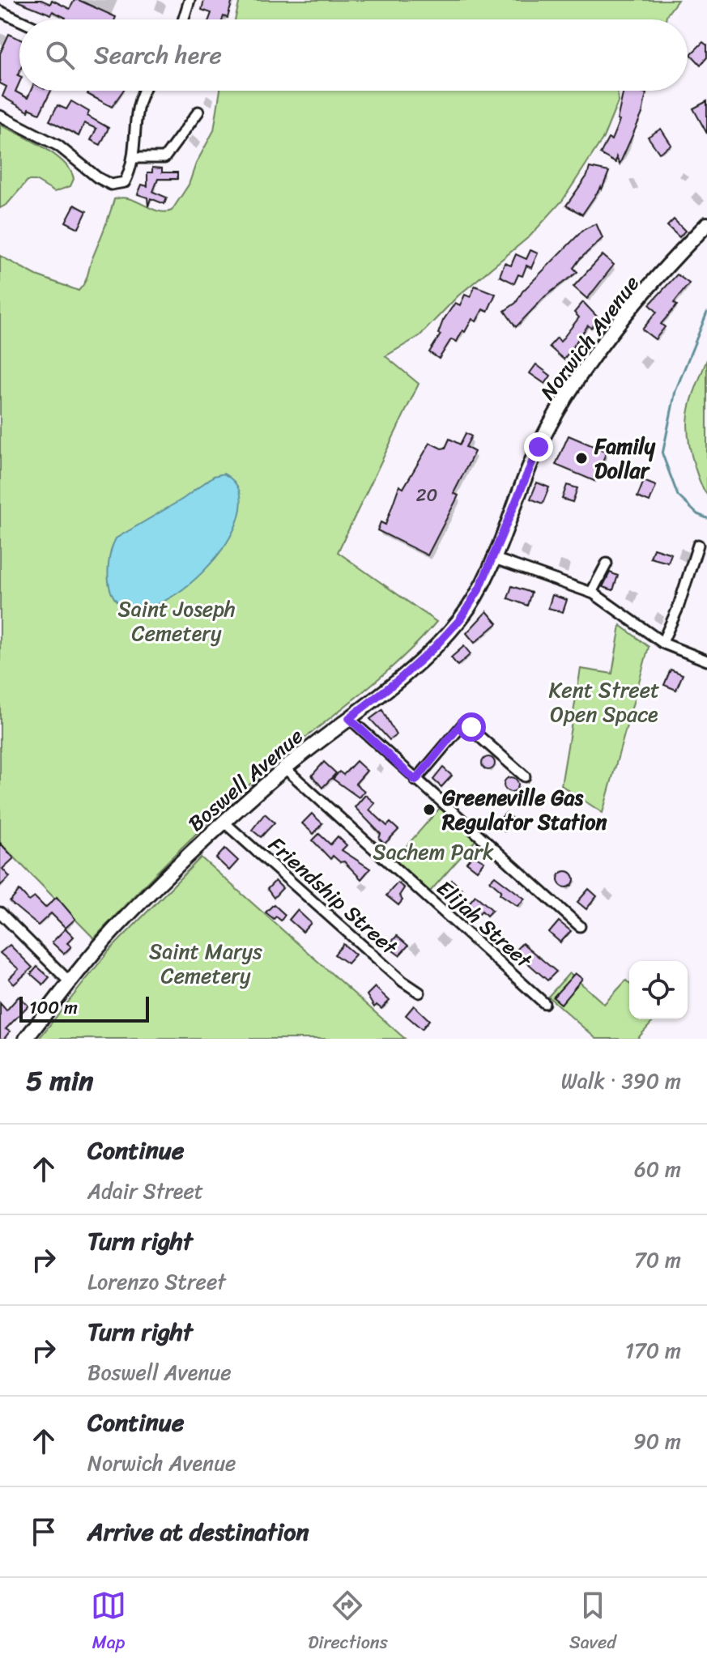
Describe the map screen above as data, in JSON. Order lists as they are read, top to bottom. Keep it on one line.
{"streets":{"main road":["Norwich Avenue","Boswell Avenue"],"street":["Friendship Street","Elijah Street"]},"crossings":[["Norwich Avenue","Boswell Avenue"],["Boswell Avenue","Friendship Street"],["Boswell Avenue","Elijah Street"]],"parks":["Saint Joseph Cemetery","Kent Street Open Space","Sachem Park","Saint Marys Cemetery"],"places":["Family Dollar","Greeneville Gas Regulator Station"],"house_numbers":["20"],"scale_bar":"100 m","page":{"search":"Search here","scale":"100 m","heading":["5 min","Walk · 390 m"],"list":[["Continue","Adair Street","60 m"],["Turn right","Lorenzo Street","70 m"],["Turn right","Boswell Avenue","170 m"],["Continue","Norwich Avenue","90 m"],"Arrive at destination"],"nav":["Map","Directions","Saved"]}}
